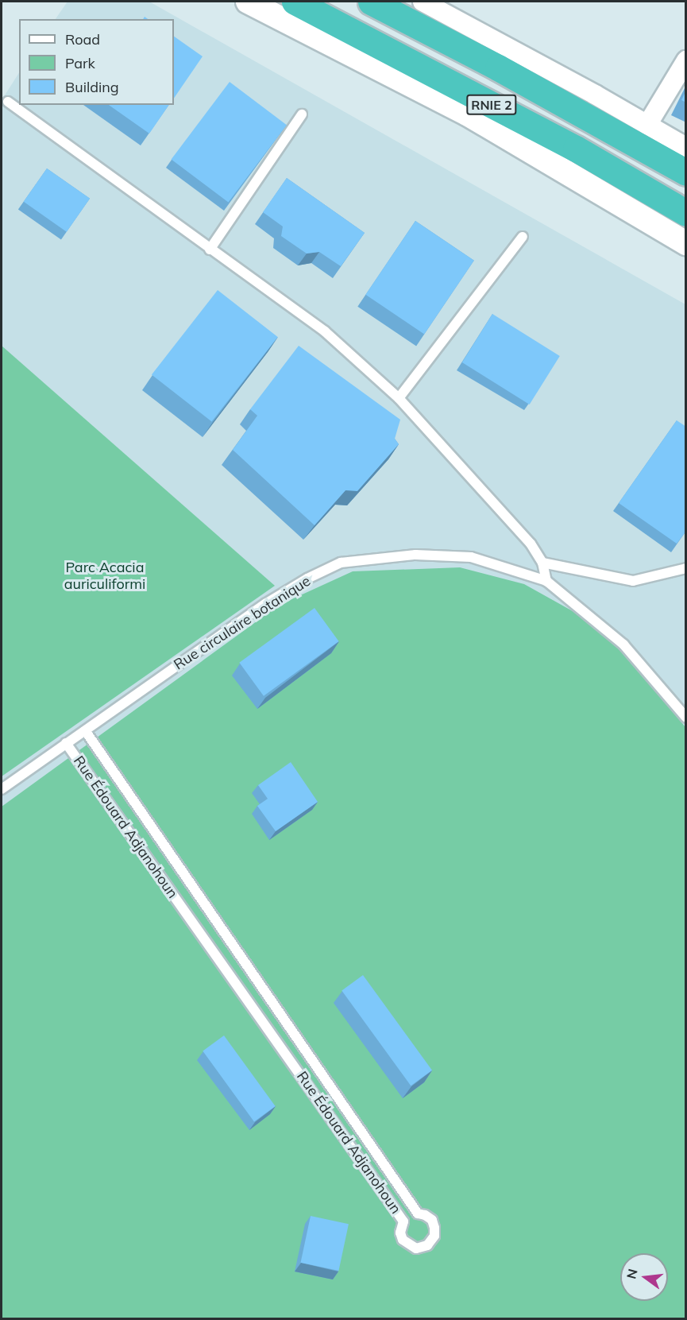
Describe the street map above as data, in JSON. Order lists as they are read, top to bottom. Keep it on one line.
{"streets":{"highway":["RNIE 2"],"lane":["Rue circulaire botanique","Rue Édouard Adjanohoun"]},"crossings":[["Rue circulaire botanique","Rue Édouard Adjanohoun"]],"parks":["Parc Acacia auriculiformi"],"legend":["Road","Park","Building"],"north":"left"}
